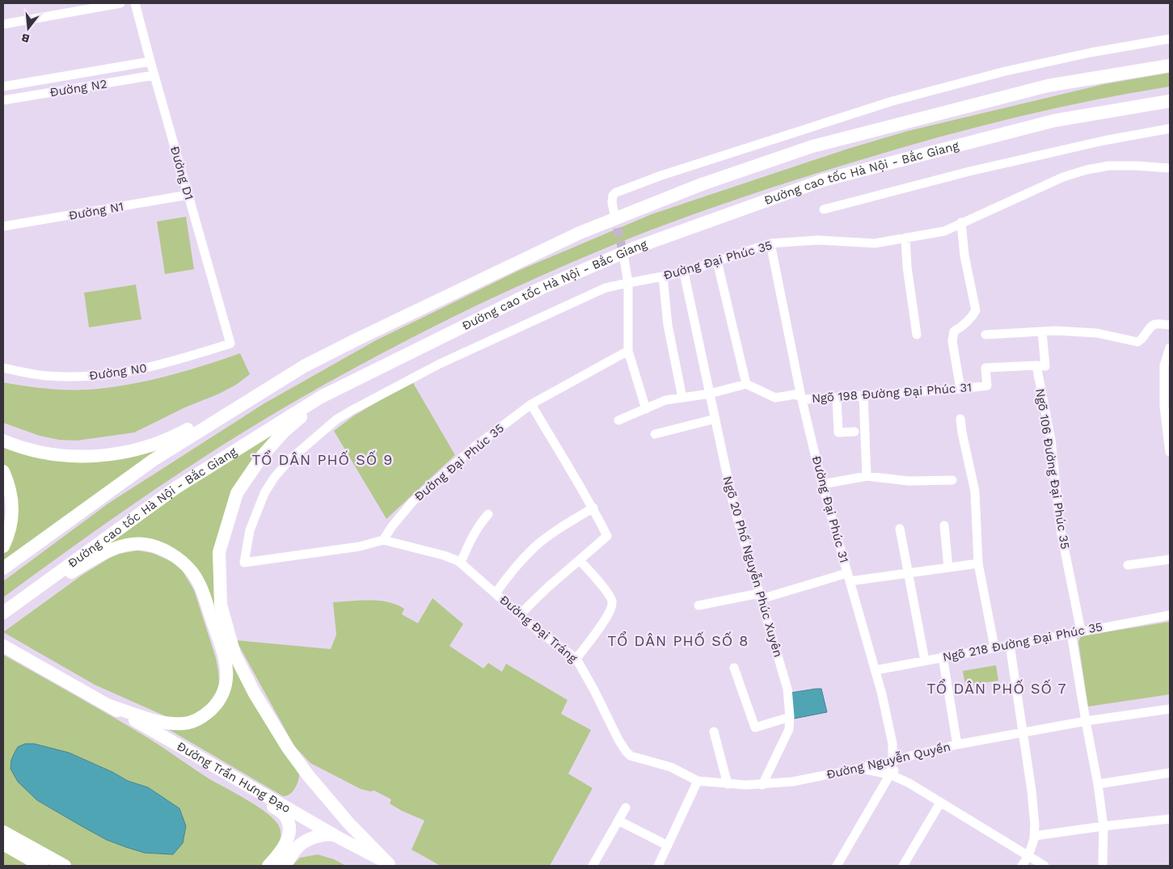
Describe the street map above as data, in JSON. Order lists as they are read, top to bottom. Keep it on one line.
{"streets":{"highway":["Đường cao tốc Hà Nội - Bắc Giang","Đường Trần Hưng Đạo"],"street":["Đường N2","Đường D1","Đường N1","Đường Đại Phúc 35","Đường N0","Ngõ 198 Đường Đại Phúc 31","Ngõ 106 Đường Đại Phúc 35","Đường Đại Phúc 31","Ngõ 20 Phố Nguyễn Phúc Xuyên","Đường Đại Tráng","Ngõ 218 Đường Đại Phúc 35","Đường Nguyễn Quyền"]},"crossings":[["Đường N2","Đường D1"],["Đường D1","Đường N1"],["Đường D1","Đường N0"],["Đường Đại Phúc 35","Đường Đại Phúc 31"],["Đường Đại Phúc 35","Ngõ 20 Phố Nguyễn Phúc Xuyên"],["Đường Đại Phúc 35","Đường Đại Tráng"],["Ngõ 198 Đường Đại Phúc 31","Ngõ 106 Đường Đại Phúc 35"],["Ngõ 198 Đường Đại Phúc 31","Đường Đại Phúc 31"],["Ngõ 106 Đường Đại Phúc 35","Ngõ 218 Đường Đại Phúc 35"],["Ngõ 106 Đường Đại Phúc 35","Đường Nguyễn Quyền"],["Đường Đại Phúc 31","Ngõ 218 Đường Đại Phúc 35"],["Đường Đại Phúc 31","Đường Nguyễn Quyền"],["Ngõ 20 Phố Nguyễn Phúc Xuyên","Đường Nguyễn Quyền"],["Đường Đại Tráng","Đường Nguyễn Quyền"]],"districts":["TỔ DÂN PHỐ SỐ 9","TỔ DÂN PHỐ SỐ 8","TỔ DÂN PHỐ SỐ 7"],"north":"bottom"}
